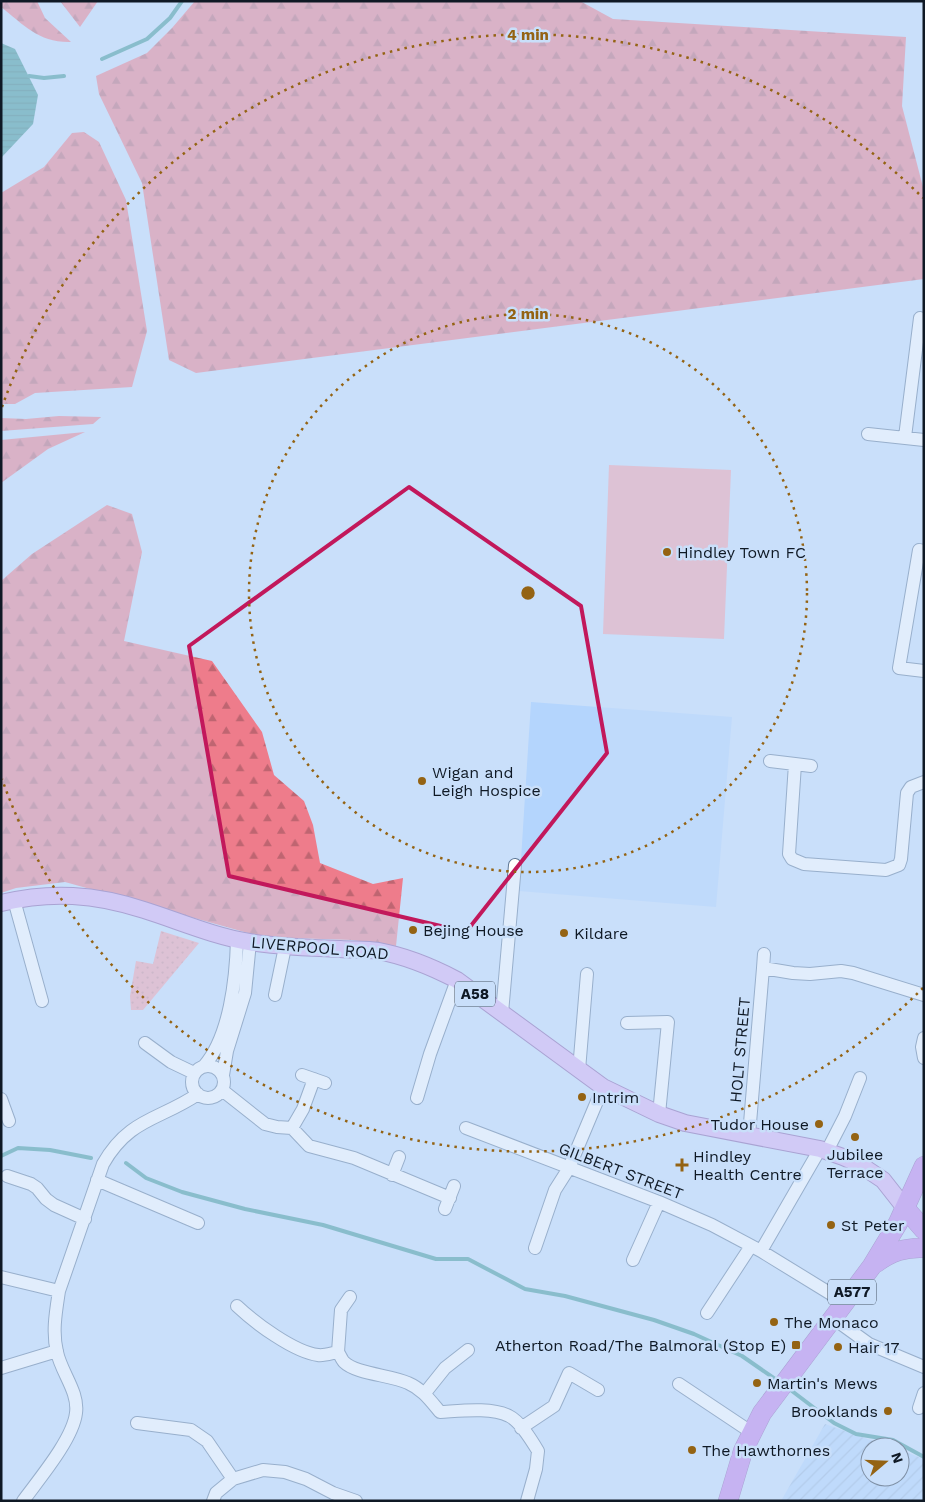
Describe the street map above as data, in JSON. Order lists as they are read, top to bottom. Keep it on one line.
{"streets":{"highway":["A58","A577"],"main road":["LIVERPOOL ROAD"],"street":["HOLT STREET","GILBERT STREET"]},"crossings":[["LIVERPOOL ROAD","A58"],["LIVERPOOL ROAD","HOLT STREET"],["LIVERPOOL ROAD","A577"],["A58","A577"]],"places":{"other":["Hindley Town FC","Wigan and Leigh Hospice","Bejing House","Kildare","Intrim","Tudor House","Jubilee Terrace","St Peter","The Monaco","Hair 17","Martin's Mews","Brooklands","The Hawthornes"],"health":["Hindley Health Centre"],"transit":["Atherton Road/The Balmoral (Stop E)"]},"north":"right","rings":["4 min","2 min"]}
